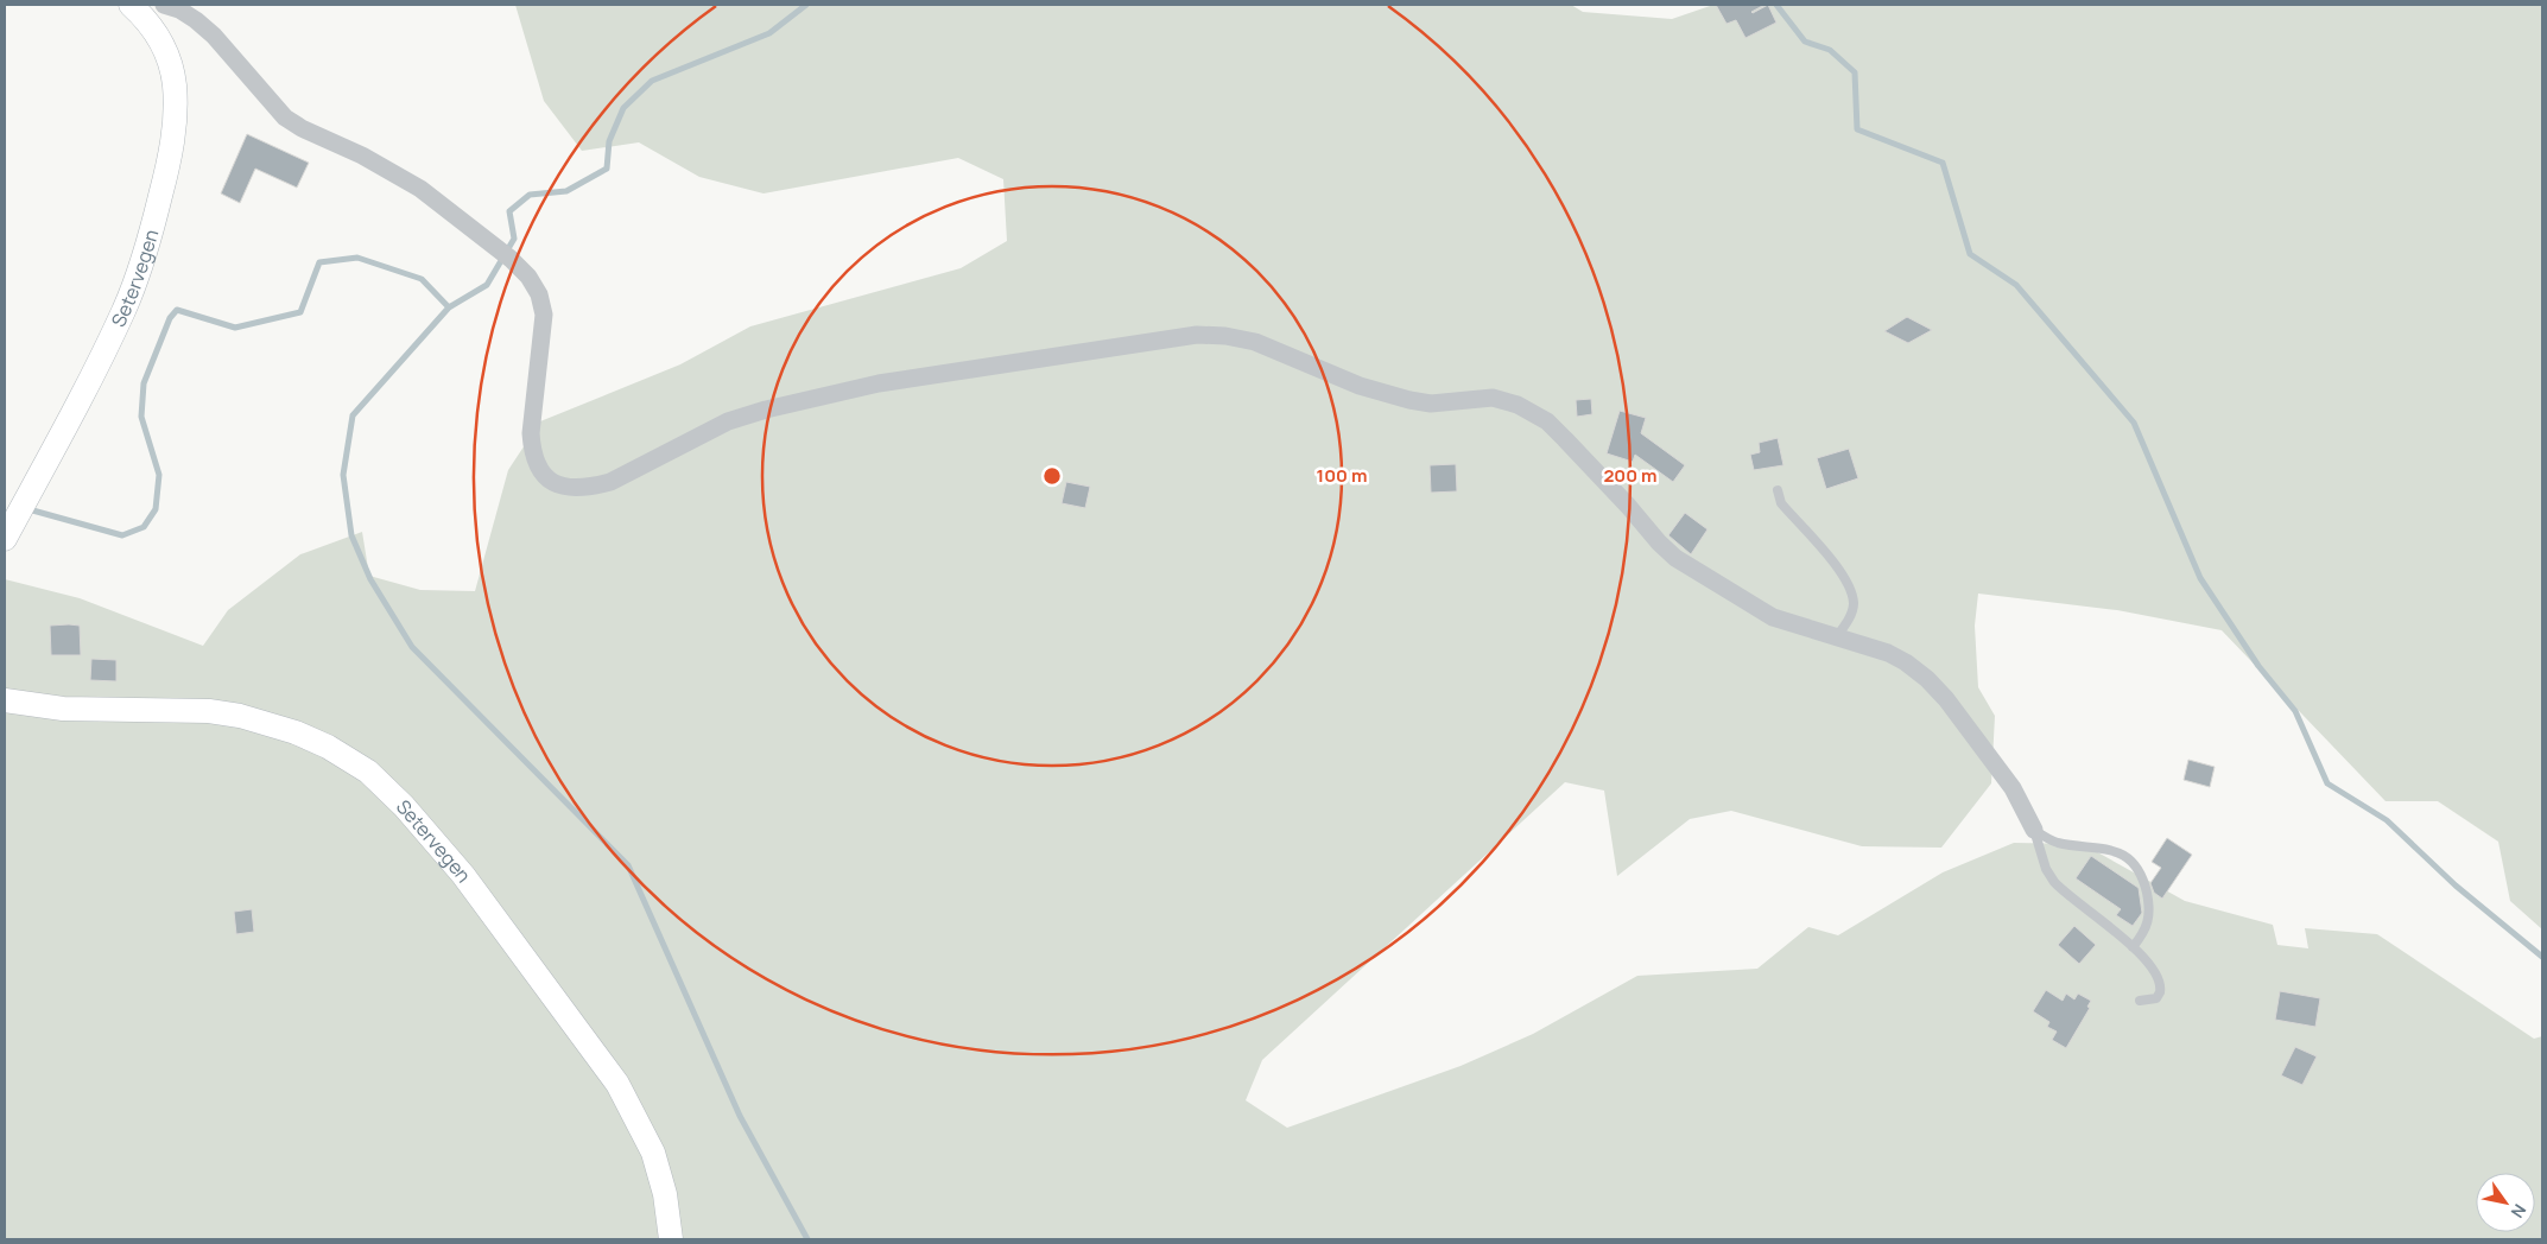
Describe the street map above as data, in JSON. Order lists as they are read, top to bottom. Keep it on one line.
{"streets":{"main road":["Setervegen"]},"north":"bottom right","rings":["100 m","200 m"]}
